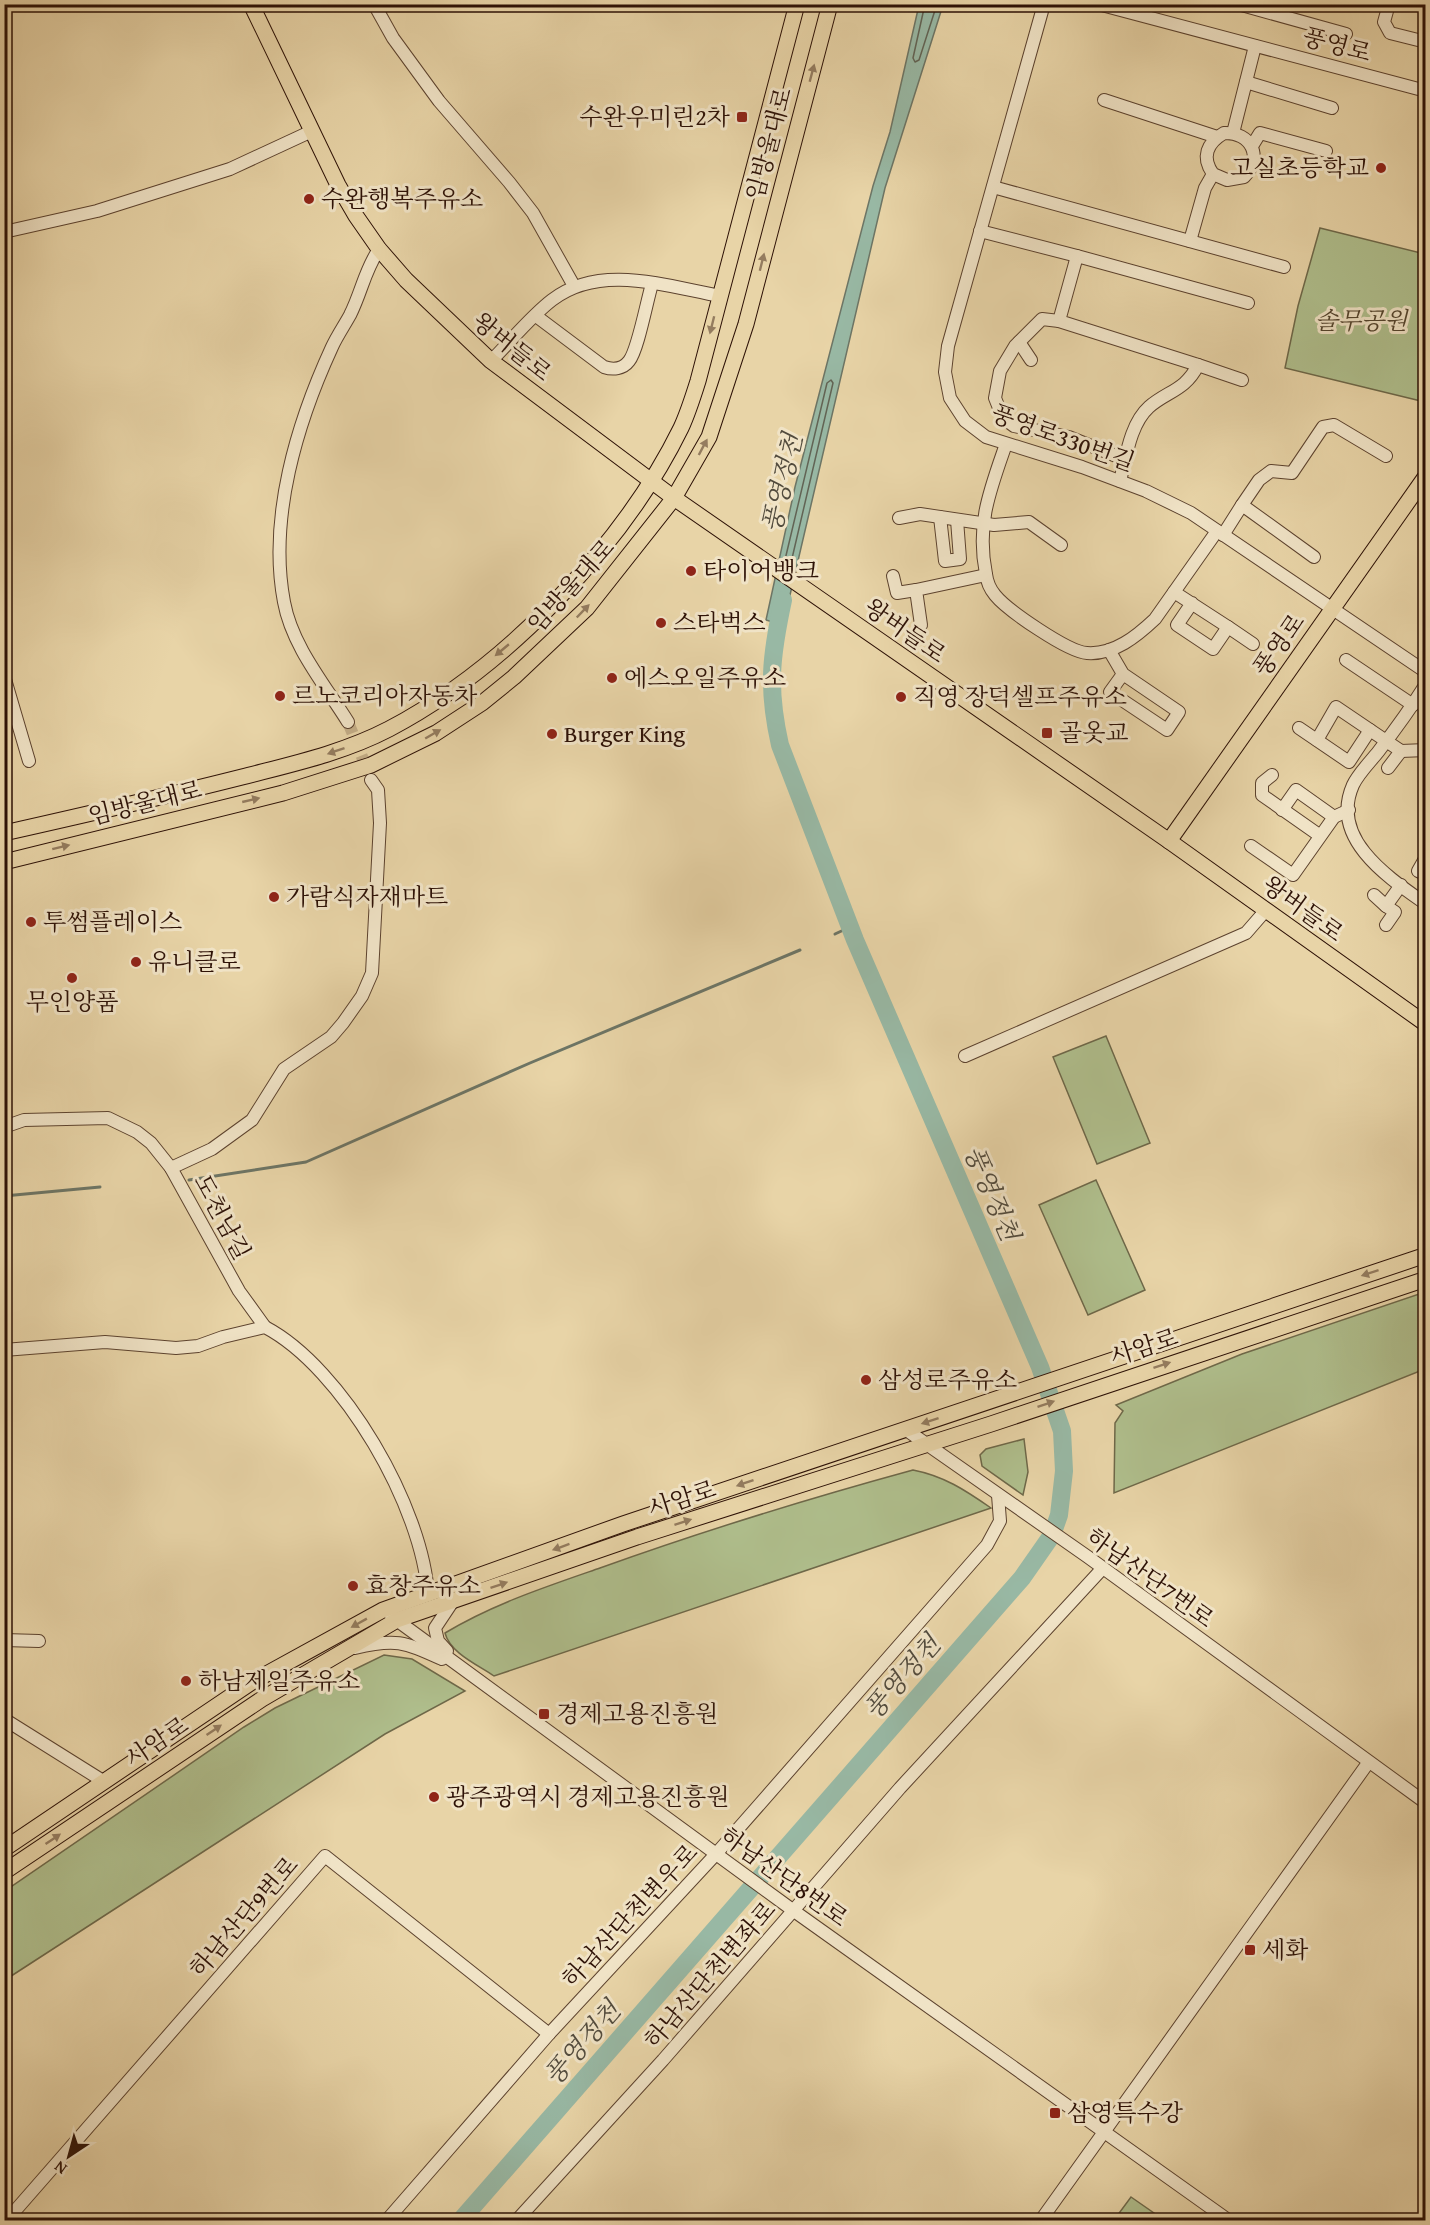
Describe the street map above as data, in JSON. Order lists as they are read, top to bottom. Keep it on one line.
{"streets":{"main road":["풍영로","임방울대로","왕버들로","사암로"],"street":["풍영로330번길","도천남길","하남산단7번로","하남산단8번로","하남산단천변우로","하남산단9번로","하남산단천변좌로"]},"crossings":[["풍영로","왕버들로"],["풍영로","풍영로330번길"],["임방울대로","왕버들로"],["도천남길","사암로"],["사암로","하남산단7번로"],["사암로","하남산단8번로"],["하남산단7번로","하남산단천변우로"],["하남산단7번로","하남산단천변좌로"],["하남산단8번로","하남산단천변우로"],["하남산단8번로","하남산단천변좌로"],["하남산단천변우로","하남산단9번로"]],"water":["풍영정천"],"parks":["솔무공원"],"places":{"transit":["수완우미린2차","골옷교","경제고용진흥원","세화","삼영특수강"],"other":["고실초등학교","수완행복주유소","타이어뱅크","스타벅스","에스오일주유소","르노코리아자동차","직영 장덕셀프주유소","Burger King","가람식자재마트","투썸플레이스","유니클로","무인양품","삼성로주유소","효창주유소","하남제일주유소","광주광역시 경제고용진흥원"]},"north":"bottom left"}
